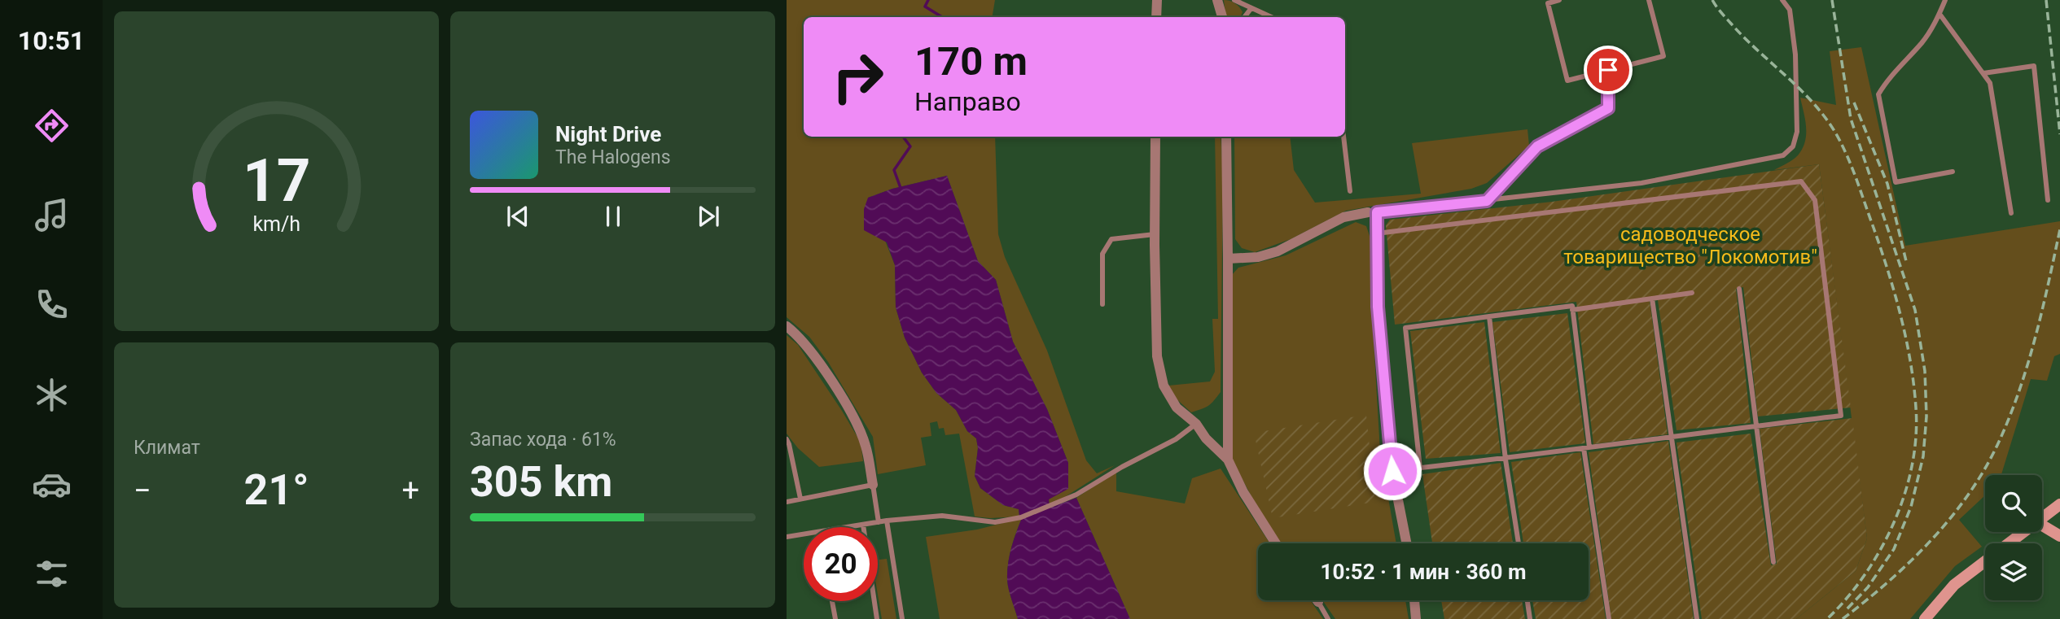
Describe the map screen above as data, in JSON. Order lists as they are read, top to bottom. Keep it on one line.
{"parks":["садоводческое товарищество \"Локомотив\""],"page":{"tabs":"10:51","turn":["170 m","Направо"],"song":["Night Drive","The Halogens"],"tile":["Климат",["Запас хода · 61%","305 km"]],"heat":["−","21°","+"],"limit":"20","trip":"10:52 · 1 мин · 360 m","gauge":["17","km/h"]}}
